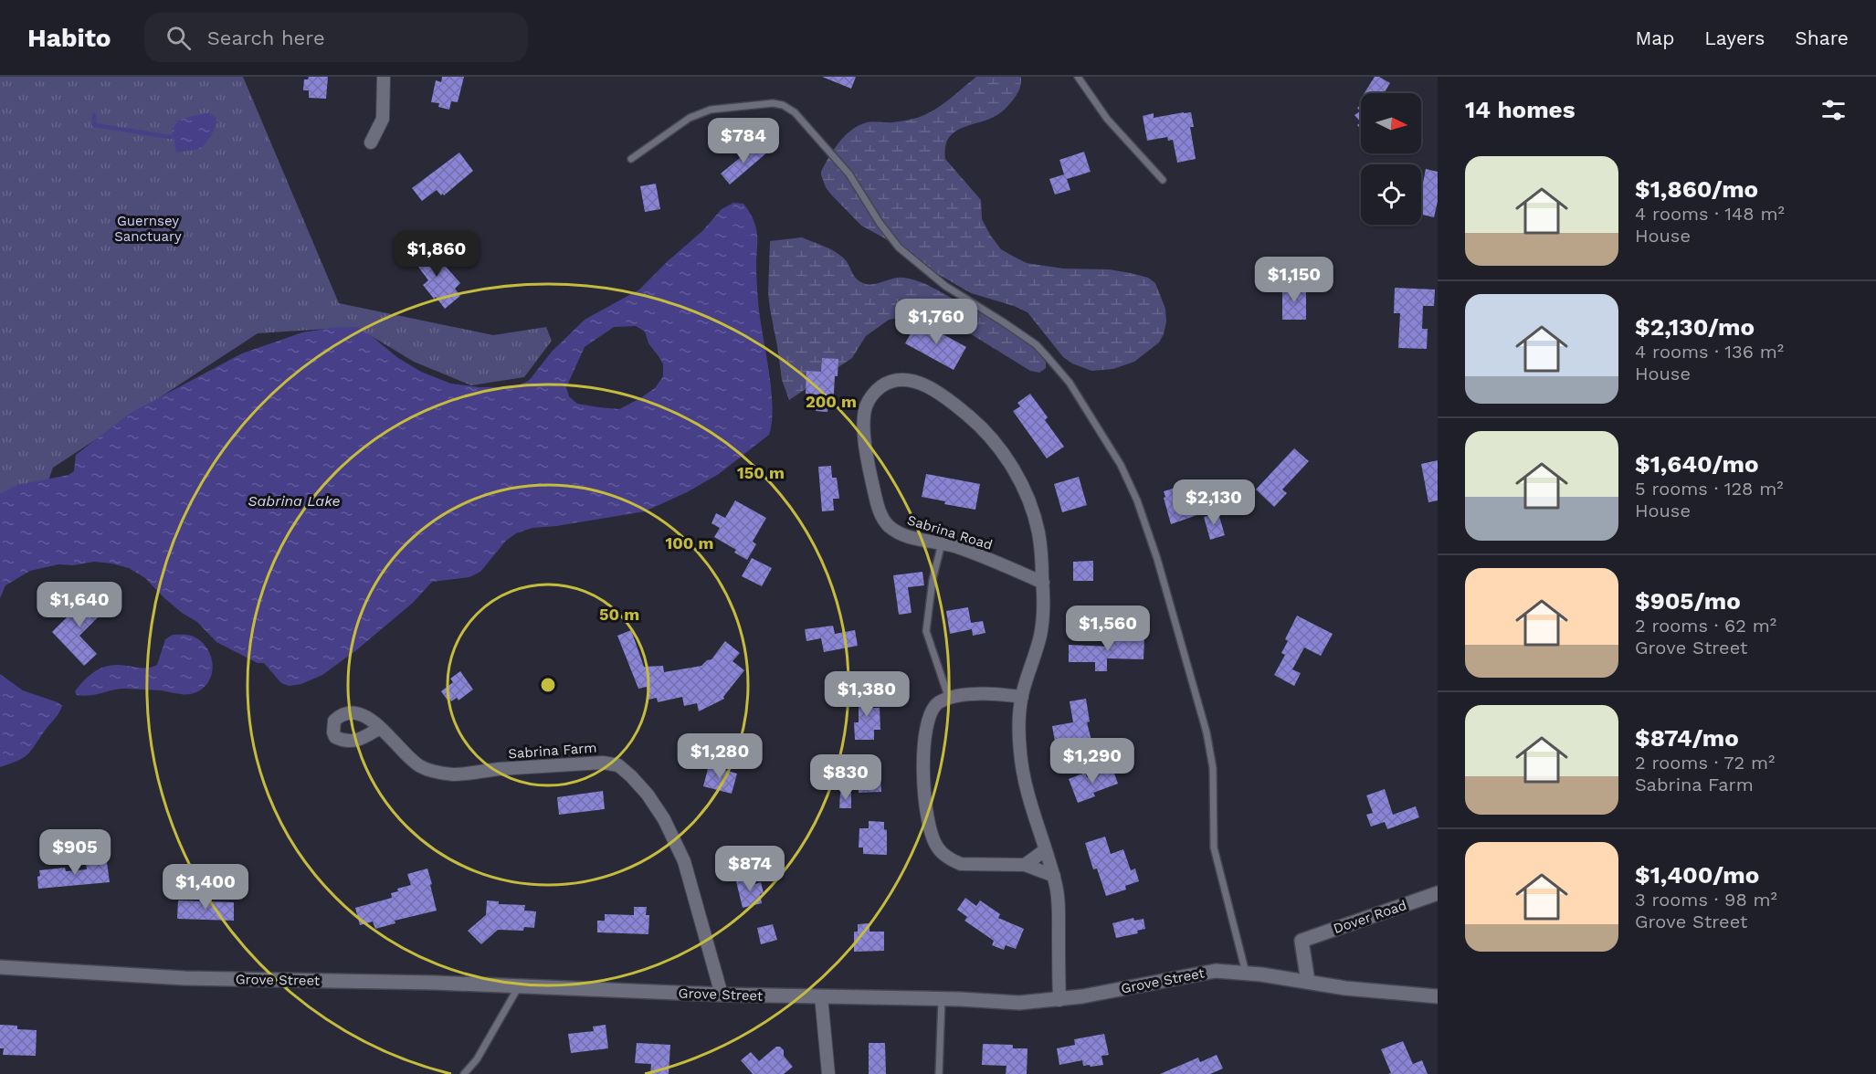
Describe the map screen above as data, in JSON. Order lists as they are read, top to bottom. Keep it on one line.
{"streets":{"street":["Sabrina Road","Sabrina Farm","Dover Road","Grove Street"]},"crossings":[["Sabrina Road","Grove Street"],["Sabrina Farm","Grove Street"],["Dover Road","Grove Street"]],"water":["Sabrina Lake"],"parks":["Guernsey Sanctuary"],"north":"right","page":{"header":"Habito","search":"Search here","nav":["Map","Layers","Share"],"heading":"14 homes","price":["$784","$1,860","$1,150","$1,760","$2,130","$1,640","$1,560","$1,380","$1,280","$1,290","$830","$905","$874","$1,400"],"list":[{"name":"$1,860/mo","note":"4 rooms · 148 m² · House"},{"name":"$2,130/mo","note":"4 rooms · 136 m² · House"},{"name":"$1,640/mo","note":"5 rooms · 128 m² · House"},{"name":"$905/mo","note":"2 rooms · 62 m² · Grove Street"},{"name":"$874/mo","note":"2 rooms · 72 m² · Sabrina Farm"},{"name":"$1,400/mo","note":"3 rooms · 98 m² · Grove Street"}]},"rings":["200 m","150 m","100 m","50 m"]}
